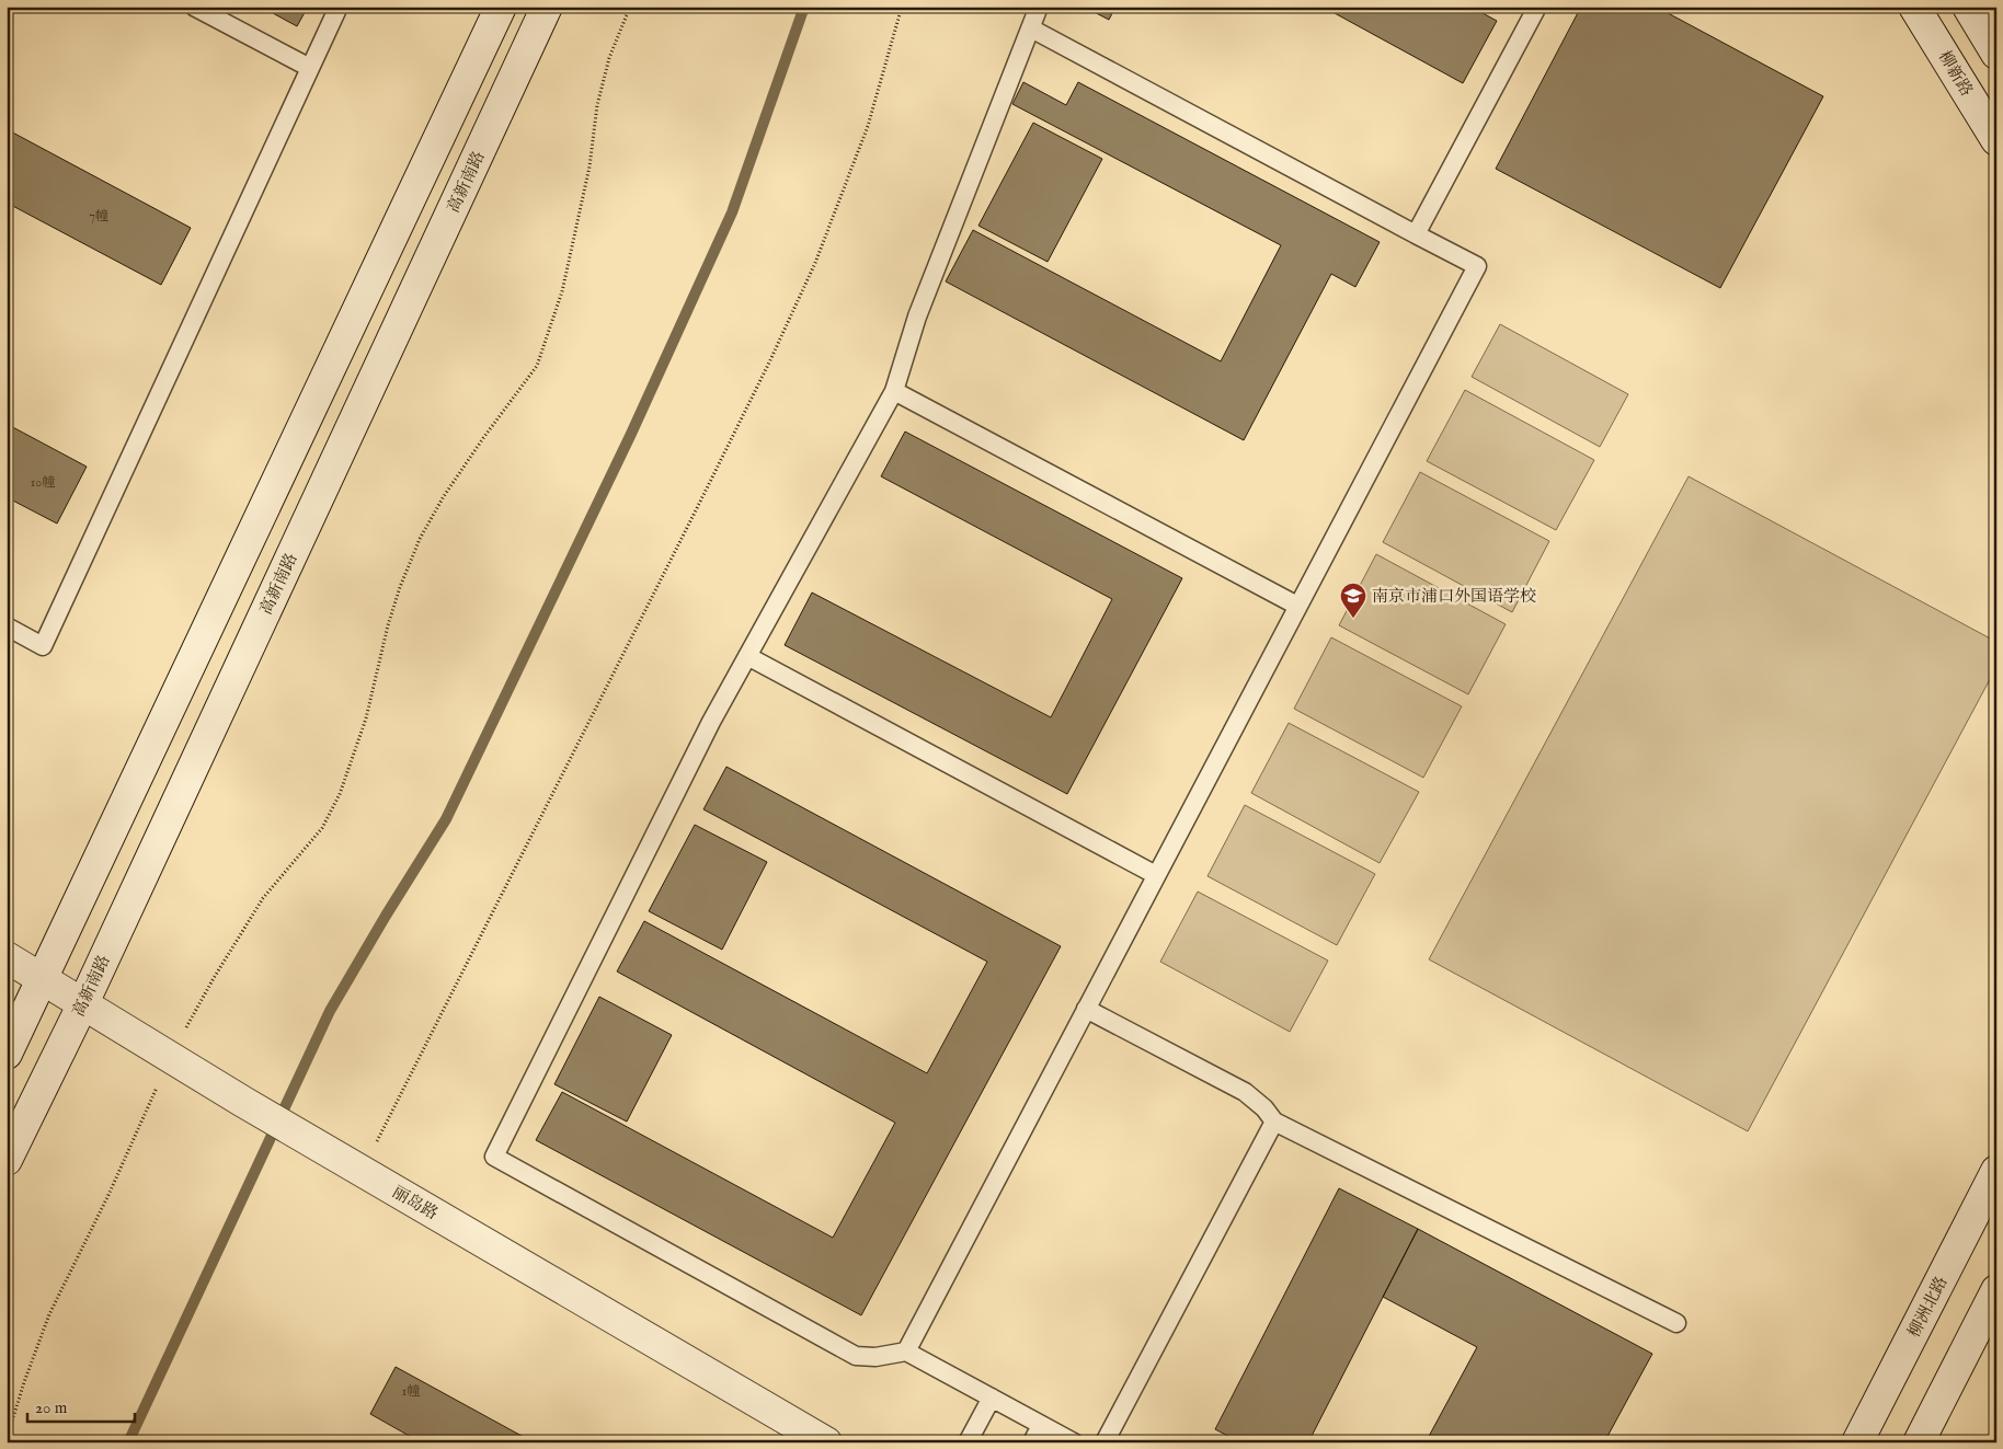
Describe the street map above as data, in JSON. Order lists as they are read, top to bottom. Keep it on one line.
{"streets":{"main road":["柳新路","高新南路","丽岛路","柳洲北路"]},"crossings":[["高新南路","丽岛路"]],"places":{"school or university":["南京市浦口外国语学校"]},"house_numbers":["7幢","10幢","1幢"],"scale_bar":"20 m"}
